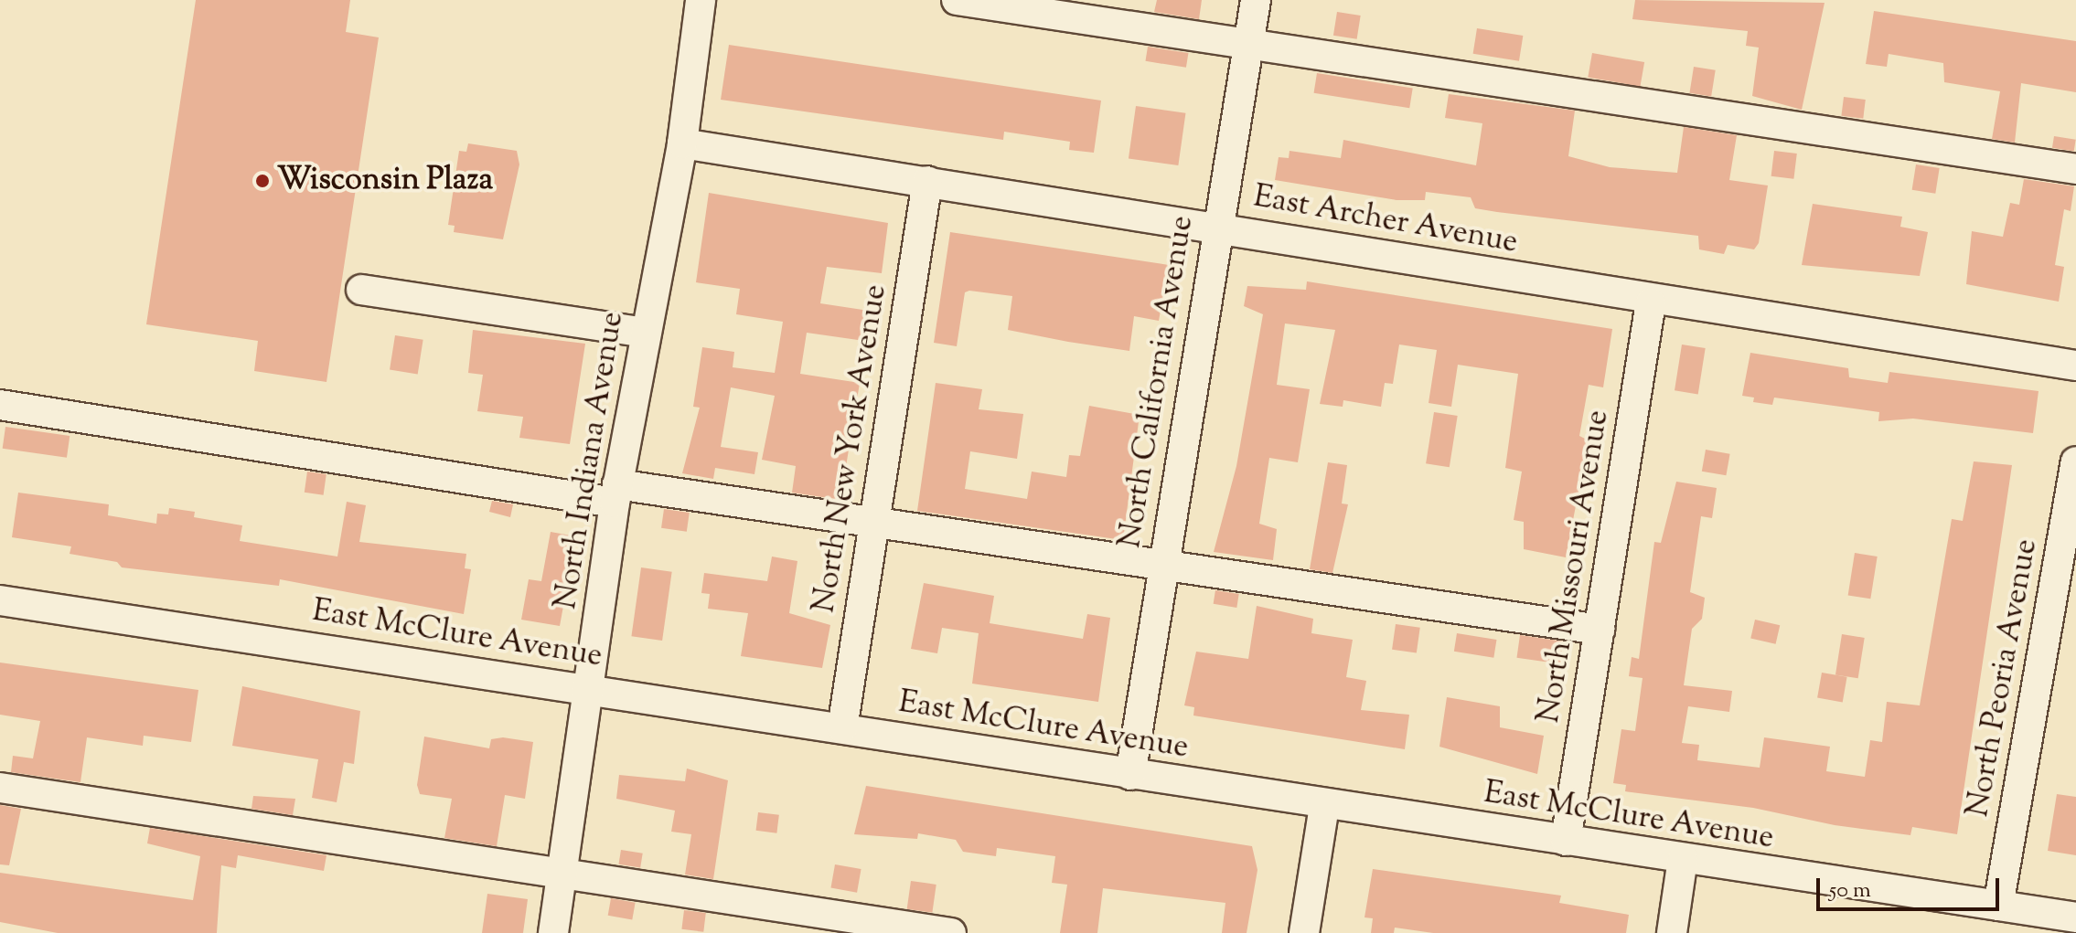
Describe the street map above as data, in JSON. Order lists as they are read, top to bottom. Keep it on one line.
{"streets":{"street":["East Archer Avenue","North California Avenue","North New York Avenue","North Indiana Avenue","North Missouri Avenue","East McClure Avenue","North Peoria Avenue"]},"crossings":[["East Archer Avenue","North California Avenue"],["East Archer Avenue","North New York Avenue"],["East Archer Avenue","North Indiana Avenue"],["East Archer Avenue","North Missouri Avenue"],["North California Avenue","East McClure Avenue"],["North New York Avenue","East McClure Avenue"],["North Indiana Avenue","East McClure Avenue"],["North Missouri Avenue","East McClure Avenue"],["East McClure Avenue","North Peoria Avenue"]],"places":["Wisconsin Plaza"],"scale_bar":"50 m"}
